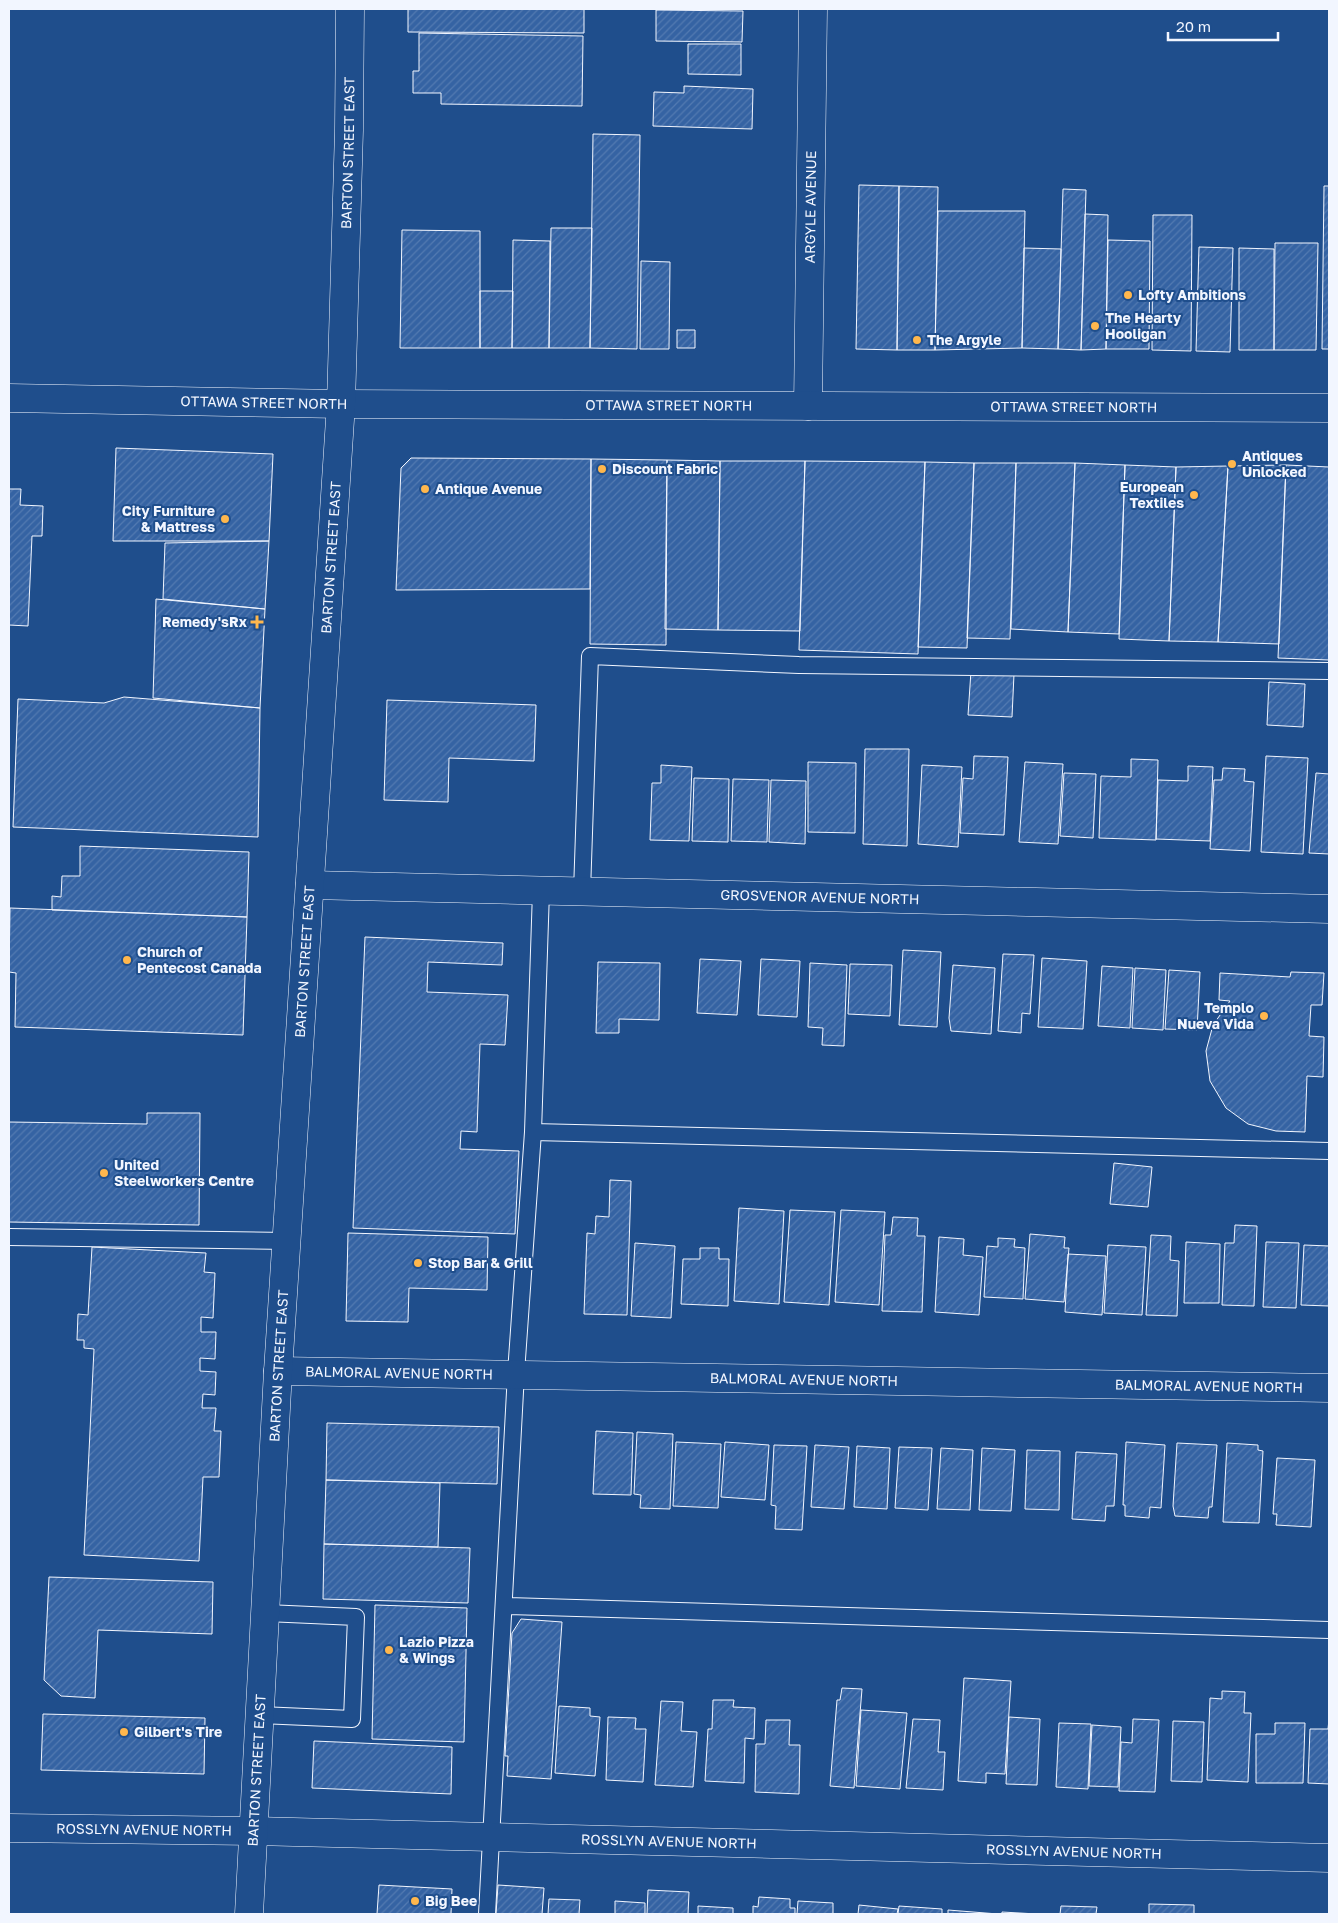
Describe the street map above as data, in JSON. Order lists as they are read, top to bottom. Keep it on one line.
{"streets":{"street":["BARTON STREET EAST","ARGYLE AVENUE","OTTAWA STREET NORTH","GROSVENOR AVENUE NORTH","BALMORAL AVENUE NORTH","ROSSLYN AVENUE NORTH"]},"crossings":[["BARTON STREET EAST","OTTAWA STREET NORTH"],["BARTON STREET EAST","GROSVENOR AVENUE NORTH"],["BARTON STREET EAST","BALMORAL AVENUE NORTH"],["BARTON STREET EAST","ROSSLYN AVENUE NORTH"],["ARGYLE AVENUE","OTTAWA STREET NORTH"]],"places":{"other":["Lofty Ambitions","The Hearty Hooligan","The Argyle","Antiques Unlocked","Discount Fabric","Antique Avenue","European Textiles","City Furniture & Mattress","Church of Pentecost Canada","Templo Nueva Vida","United Steelworkers Centre","Stop Bar & Grill","Lazio Pizza & Wings","Gilbert's Tire","Big Bee"],"health":["Remedy'sRx"]},"scale_bar":"20 m"}
